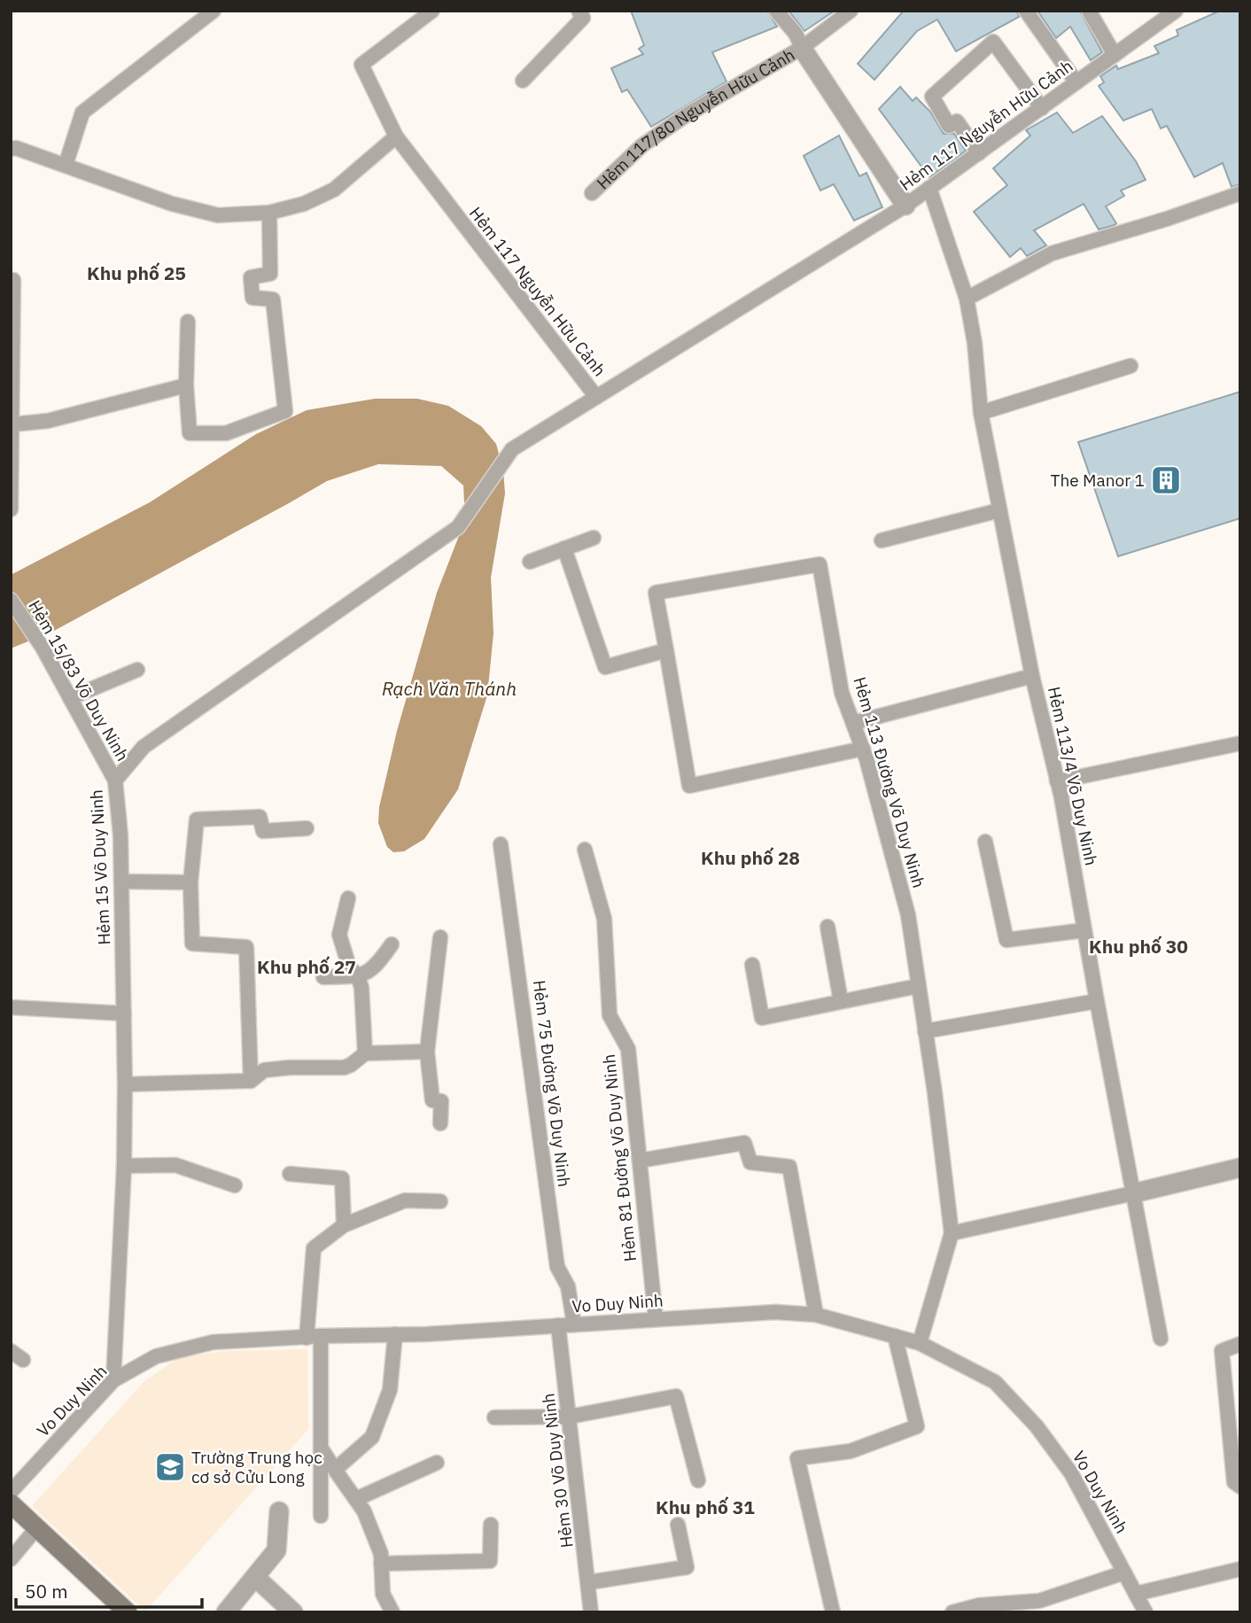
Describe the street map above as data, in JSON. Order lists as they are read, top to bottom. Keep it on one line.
{"streets":{"street":["Hẻm 117/80 Nguyễn Hữu Cảnh"],"lane":["Hẻm 117 Nguyễn Hữu Cảnh","Hẻm 15/83 Võ Duy Ninh","Hẻm 113/4 Võ Duy Ninh","Hẻm 113 Đường Võ Duy Ninh","Hẻm 15 Võ Duy Ninh","Hẻm 75 Đường Võ Duy Ninh","Hẻm 81 Đường Võ Duy Ninh","Vo Duy Ninh","Hẻm 30 Võ Duy Ninh"]},"crossings":[["Hẻm 117/80 Nguyễn Hữu Cảnh","Hẻm 117 Nguyễn Hữu Cảnh"],["Hẻm 117 Nguyễn Hữu Cảnh","Hẻm 113/4 Võ Duy Ninh"],["Hẻm 117 Nguyễn Hữu Cảnh","Hẻm 15 Võ Duy Ninh"],["Hẻm 15/83 Võ Duy Ninh","Hẻm 15 Võ Duy Ninh"],["Hẻm 113 Đường Võ Duy Ninh","Vo Duy Ninh"],["Hẻm 15 Võ Duy Ninh","Vo Duy Ninh"],["Hẻm 75 Đường Võ Duy Ninh","Vo Duy Ninh"],["Hẻm 81 Đường Võ Duy Ninh","Vo Duy Ninh"],["Vo Duy Ninh","Hẻm 30 Võ Duy Ninh"]],"districts":["Khu phố 25","Khu phố 28","Khu phố 30","Khu phố 27","Khu phố 31"],"water":["Rạch Văn Thánh"],"places":{"building":["The Manor 1"],"school or university":["Trường Trung học cơ sở Cửu Long"]},"scale_bar":"50 m"}
